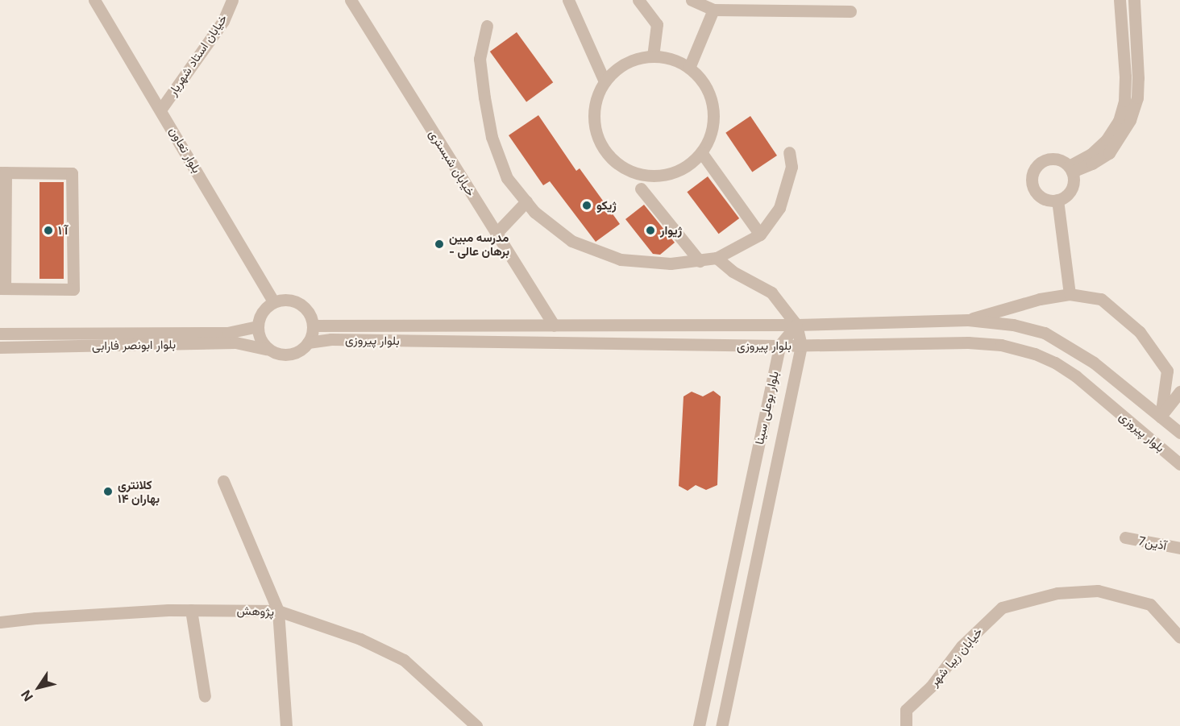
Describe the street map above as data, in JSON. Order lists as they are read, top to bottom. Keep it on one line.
{"streets":{"street":["خیابان استاد شهریار","بلوار تعاون","خیابان شبستری","بلوار پیروزی","بلوار ابونصر فارابی","بلوار بوعلی سینا","آذین7","پژوهش","خیابان زیبا شهر"]},"crossings":[["خیابان استاد شهریار","بلوار تعاون"],["بلوار تعاون","بلوار پیروزی"],["بلوار تعاون","بلوار ابونصر فارابی"],["خیابان شبستری","بلوار پیروزی"],["بلوار پیروزی","بلوار ابونصر فارابی"],["بلوار پیروزی","بلوار بوعلی سینا"]],"places":["ژیکو","آ ۱","ژیوار","مدرسه مبین - برهان عالی","کلانتری ۱۴ بهاران"],"north":"bottom left"}
